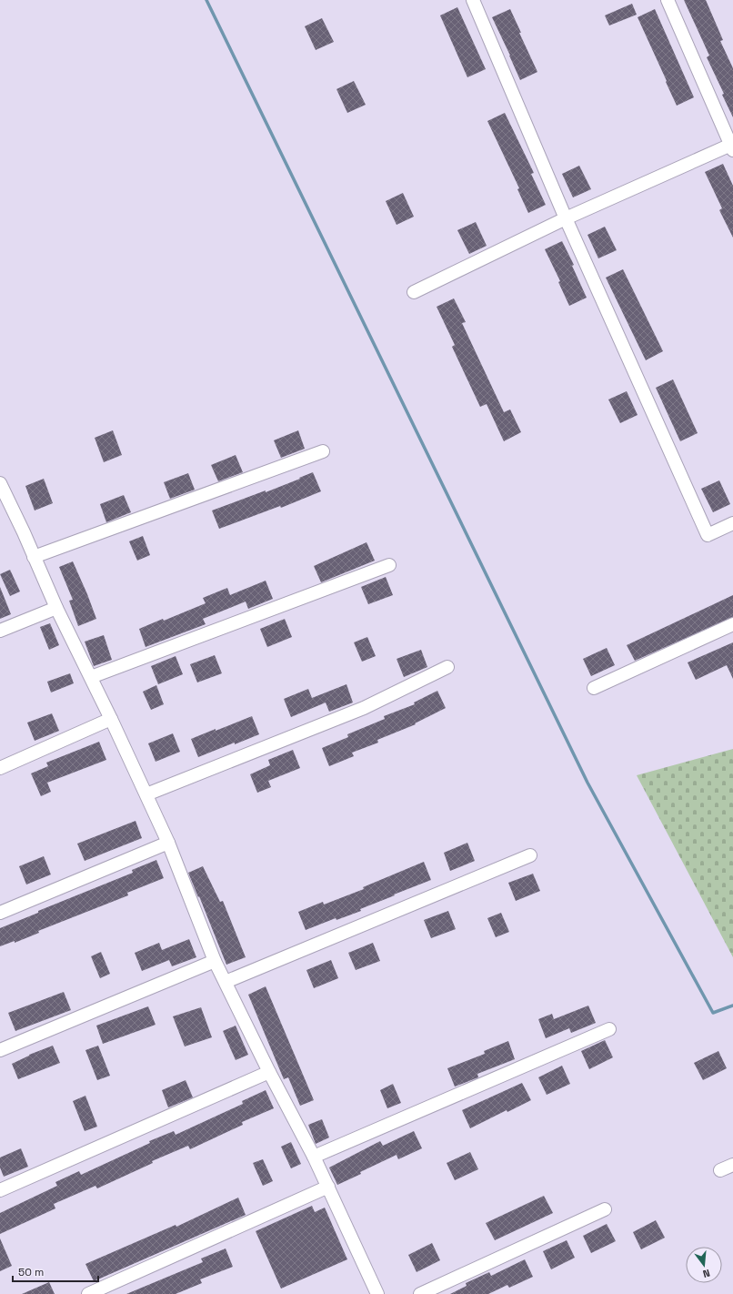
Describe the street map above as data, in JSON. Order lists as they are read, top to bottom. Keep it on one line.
{"scale_bar":"50 m","north":"bottom"}
